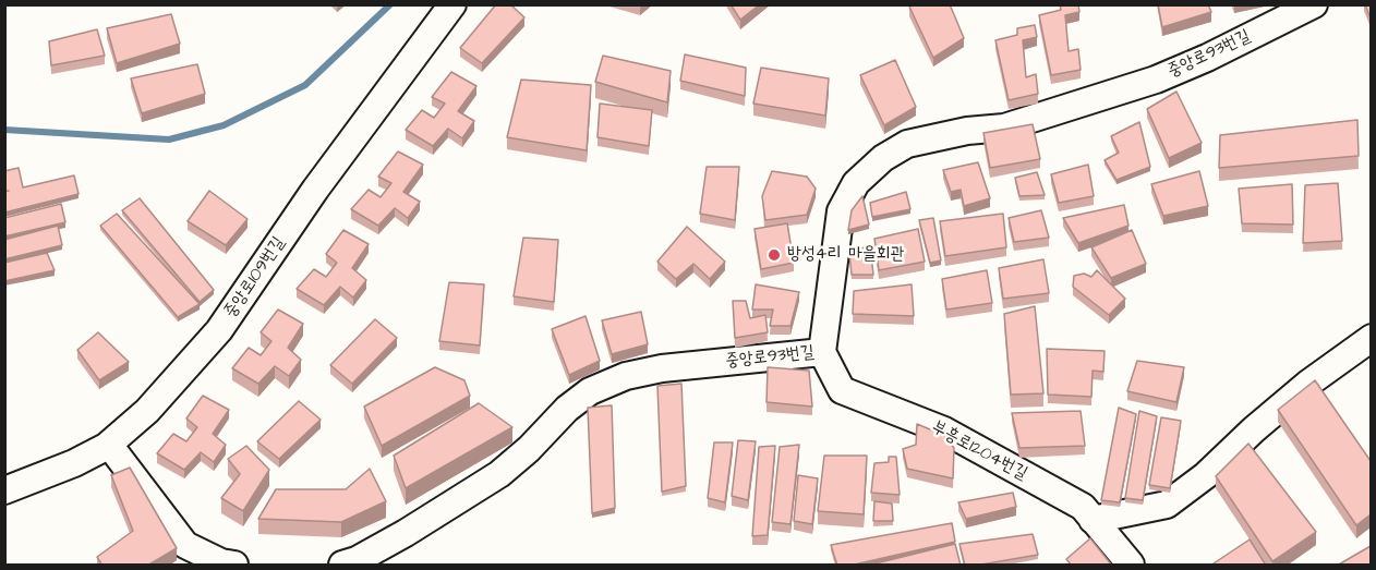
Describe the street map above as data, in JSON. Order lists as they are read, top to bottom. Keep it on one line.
{"streets":{"street":["중앙로93번길","중앙로109번길","부흥로1204번길"]},"crossings":[["중앙로93번길","부흥로1204번길"]],"places":["방성4리 마을회관"]}
